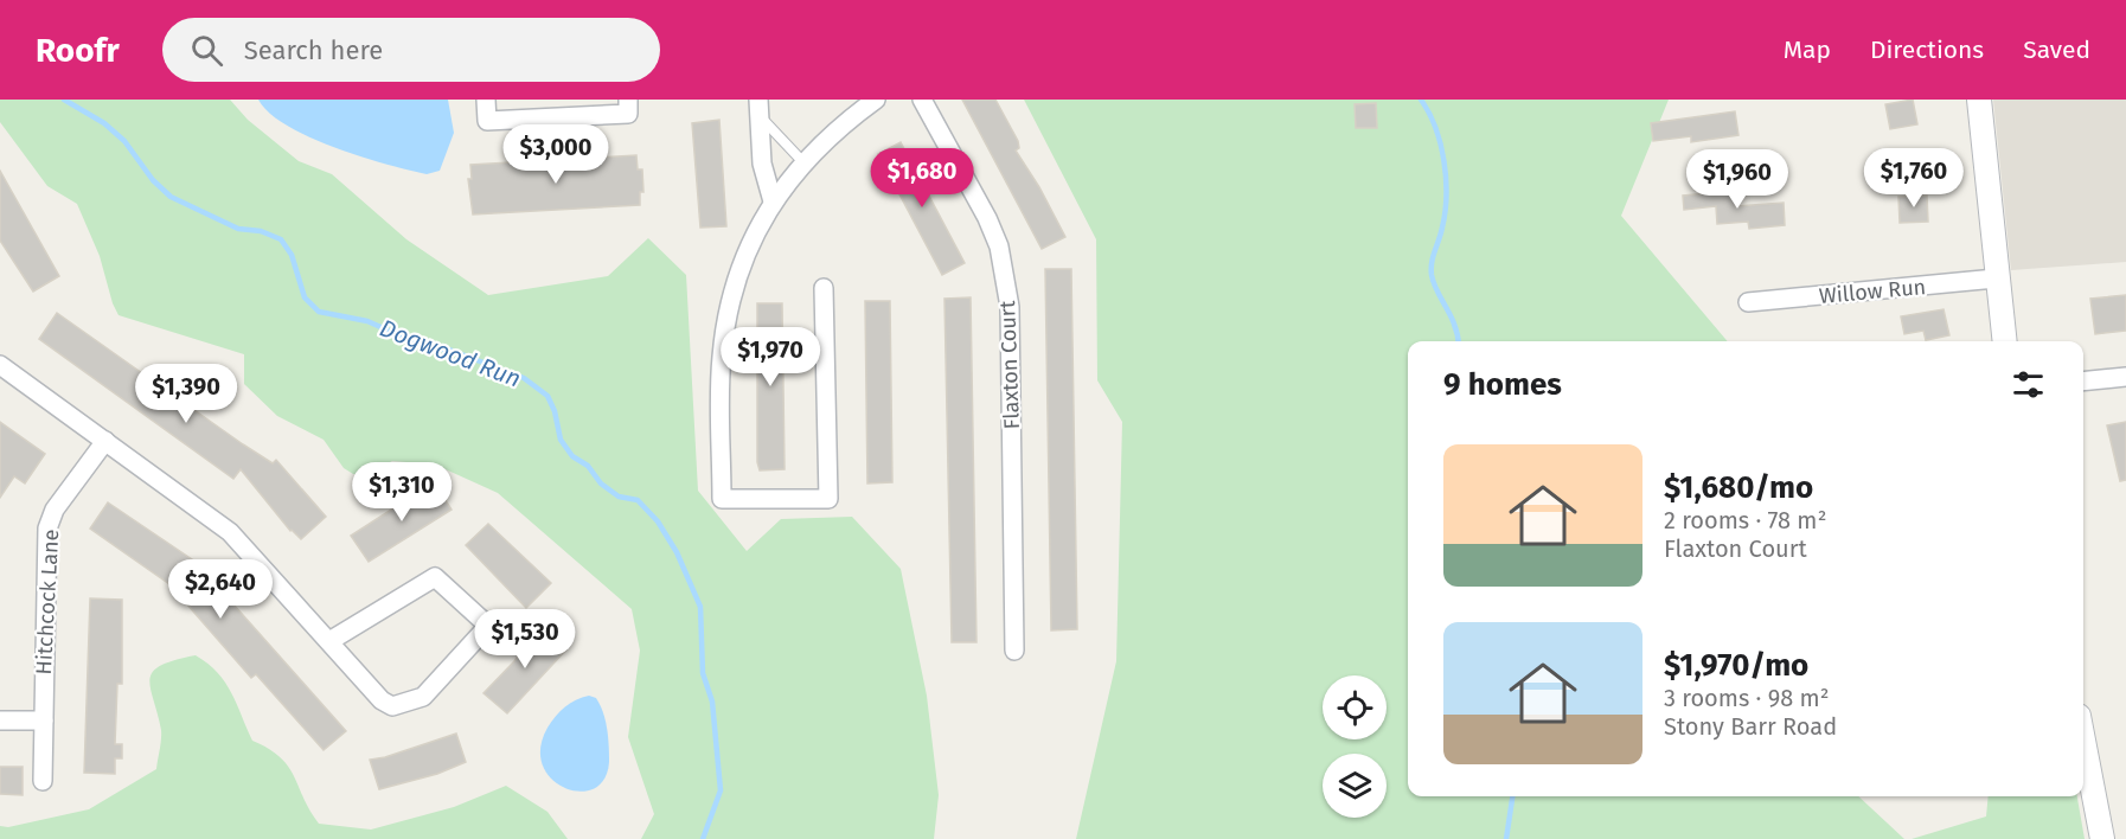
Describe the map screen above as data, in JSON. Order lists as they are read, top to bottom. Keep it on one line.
{"streets":{"street":["Willow Run","Flaxton Court","Hitchcock Lane"]},"water":["Dogwood Run"],"page":{"header":"Roofr","search":"Search here","nav":["Map","Directions","Saved"],"price":["$3,000","$1,680","$1,760","$1,960","$1,970","$1,390","$1,310","$2,640","$1,530"],"heading":"9 homes","list":[{"name":"$1,680/mo","note":"2 rooms · 78 m² · Flaxton Court"},{"name":"$1,970/mo","note":"3 rooms · 98 m² · Stony Barr Road"}]}}
